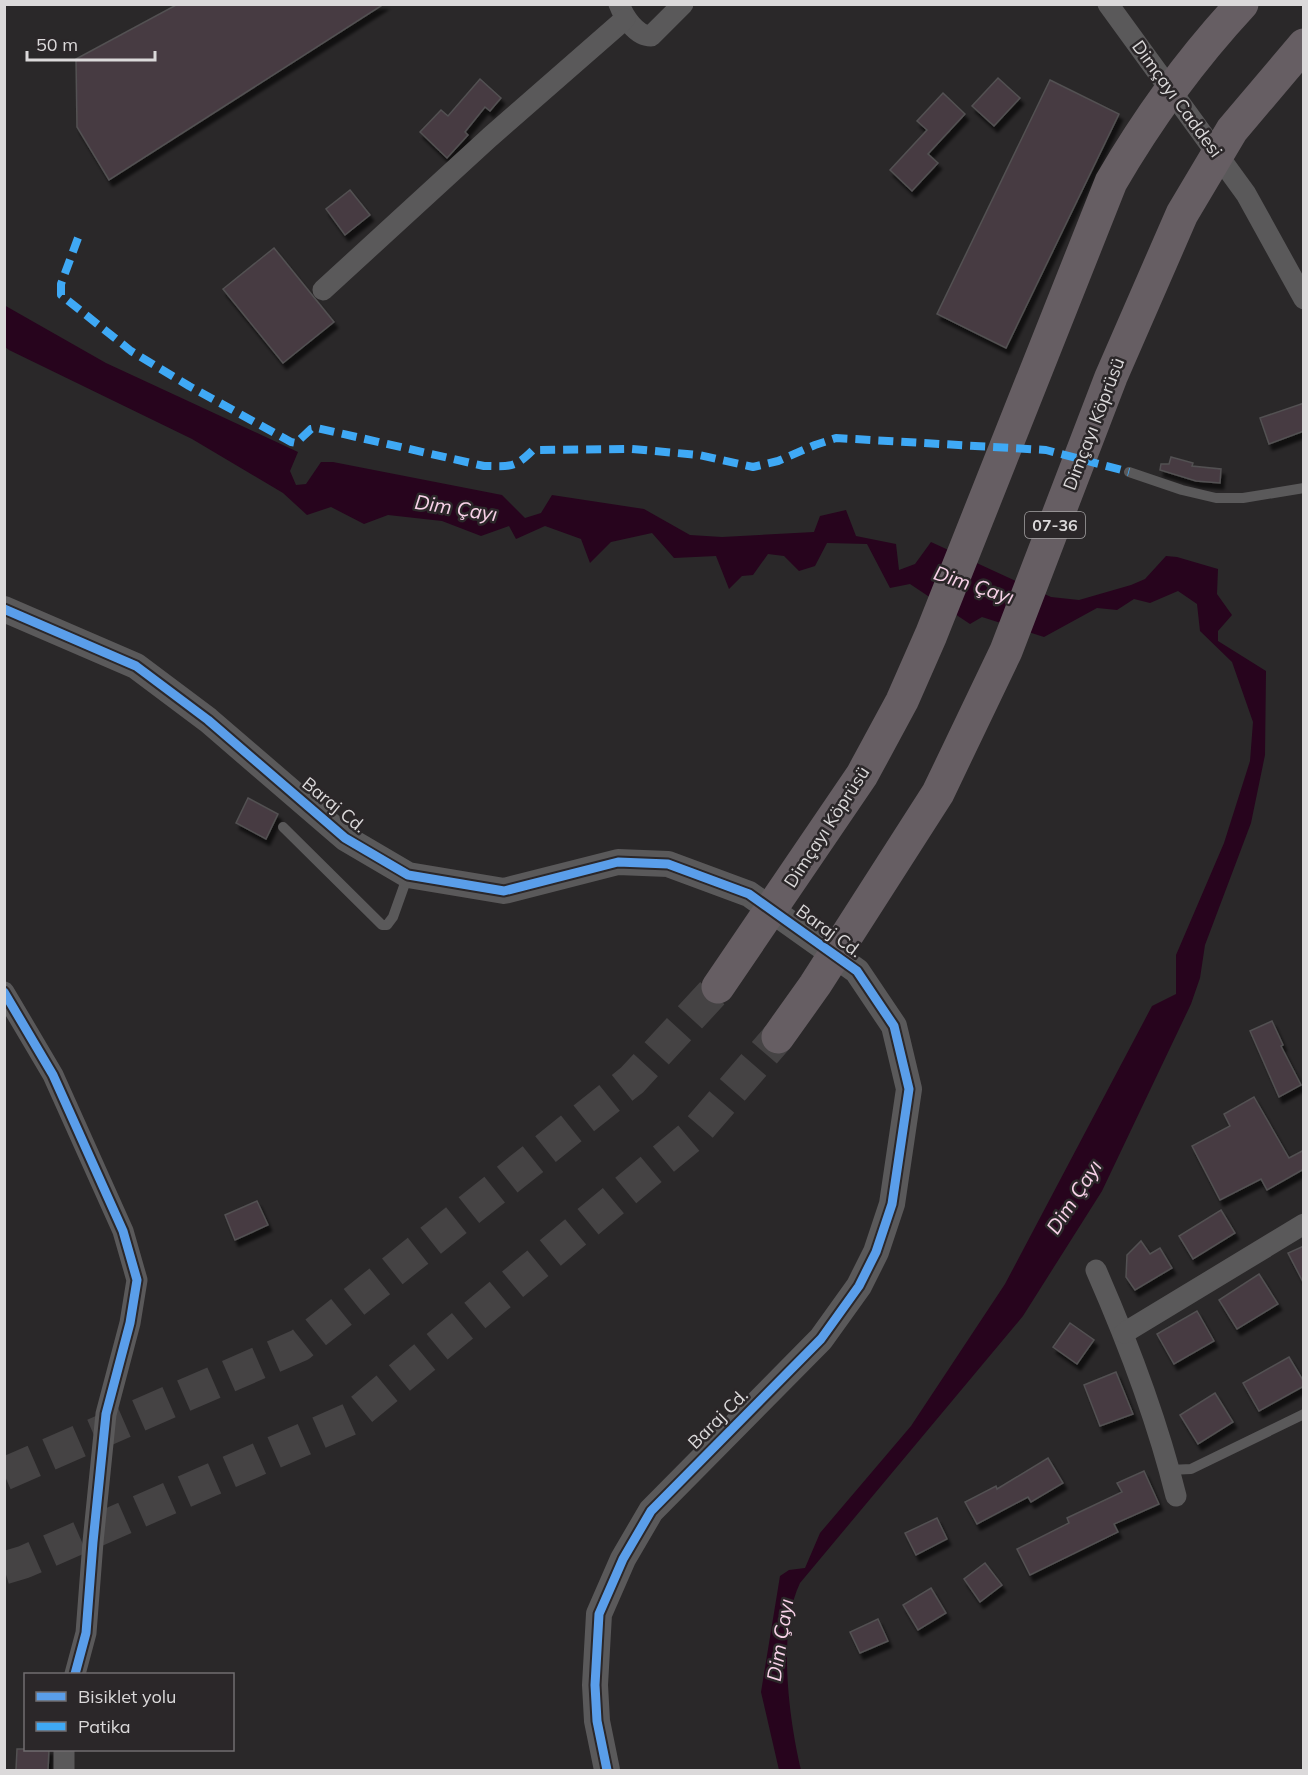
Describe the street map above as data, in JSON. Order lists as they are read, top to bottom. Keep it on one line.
{"streets":{"highway":["Dimçayı Köprüsü","07-36"],"street":["Dimçayı Caddesi","Baraj Cd."]},"water":["Dim Çayı"],"legend":["Bisiklet yolu","Patika"],"scale_bar":"50 m"}
